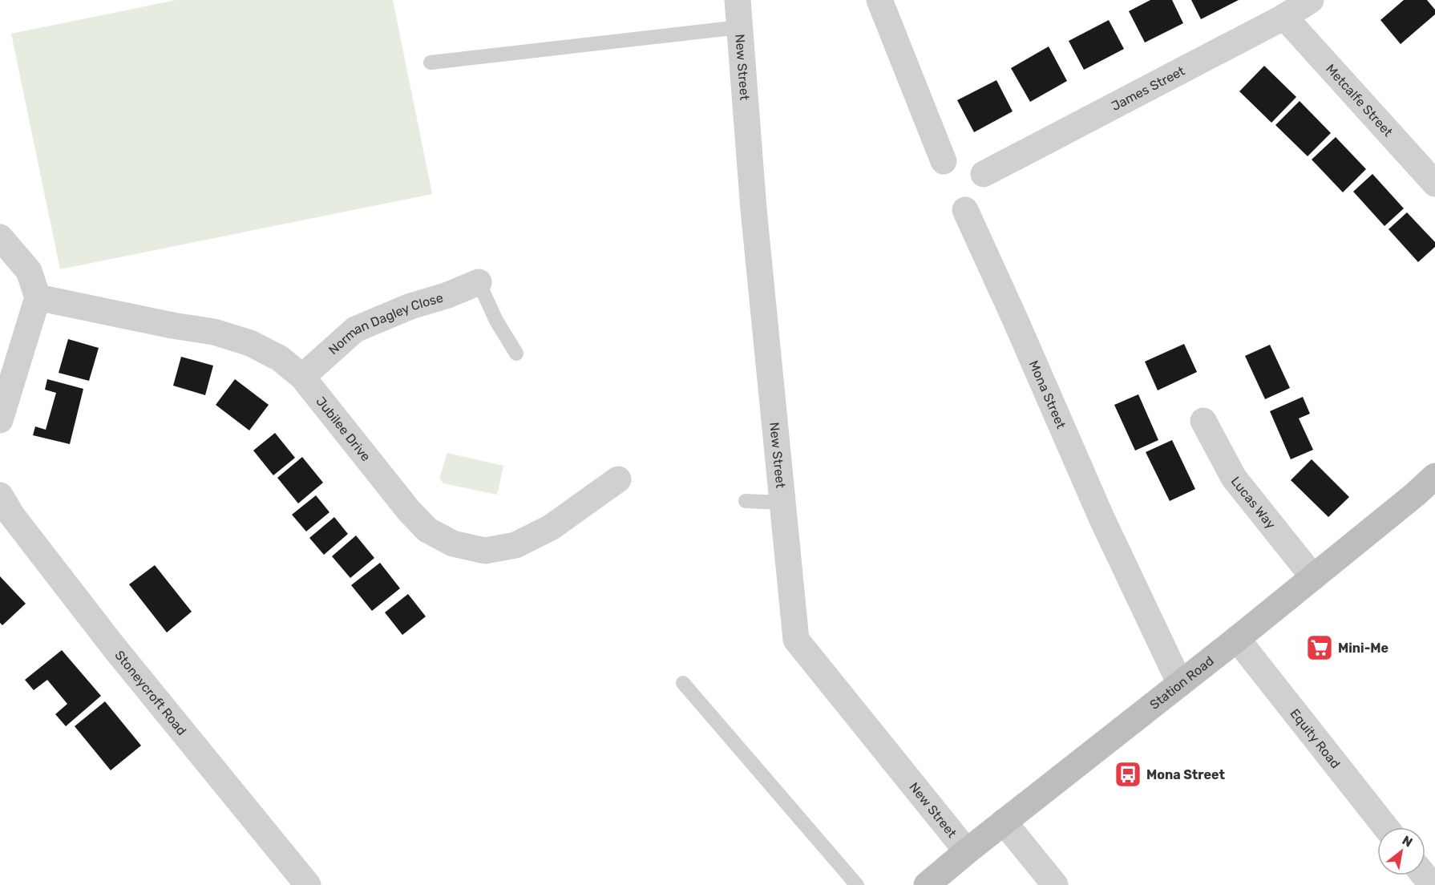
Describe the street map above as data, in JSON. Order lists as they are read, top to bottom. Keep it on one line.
{"streets":{"street":["New Street","James Street","Metcalfe Street","Norman Dagley Close","Mona Street","Jubilee Drive","Lucas Way","Station Road","Stoneycroft Road","Equity Road"]},"crossings":[["New Street","Station Road"],["James Street","Metcalfe Street"],["Norman Dagley Close","Jubilee Drive"],["Mona Street","Station Road"],["Lucas Way","Station Road"],["Station Road","Equity Road"]],"places":{"supermarket":["Mini-Me"],"bus stop":["Mona Street"]},"north":"top right"}
